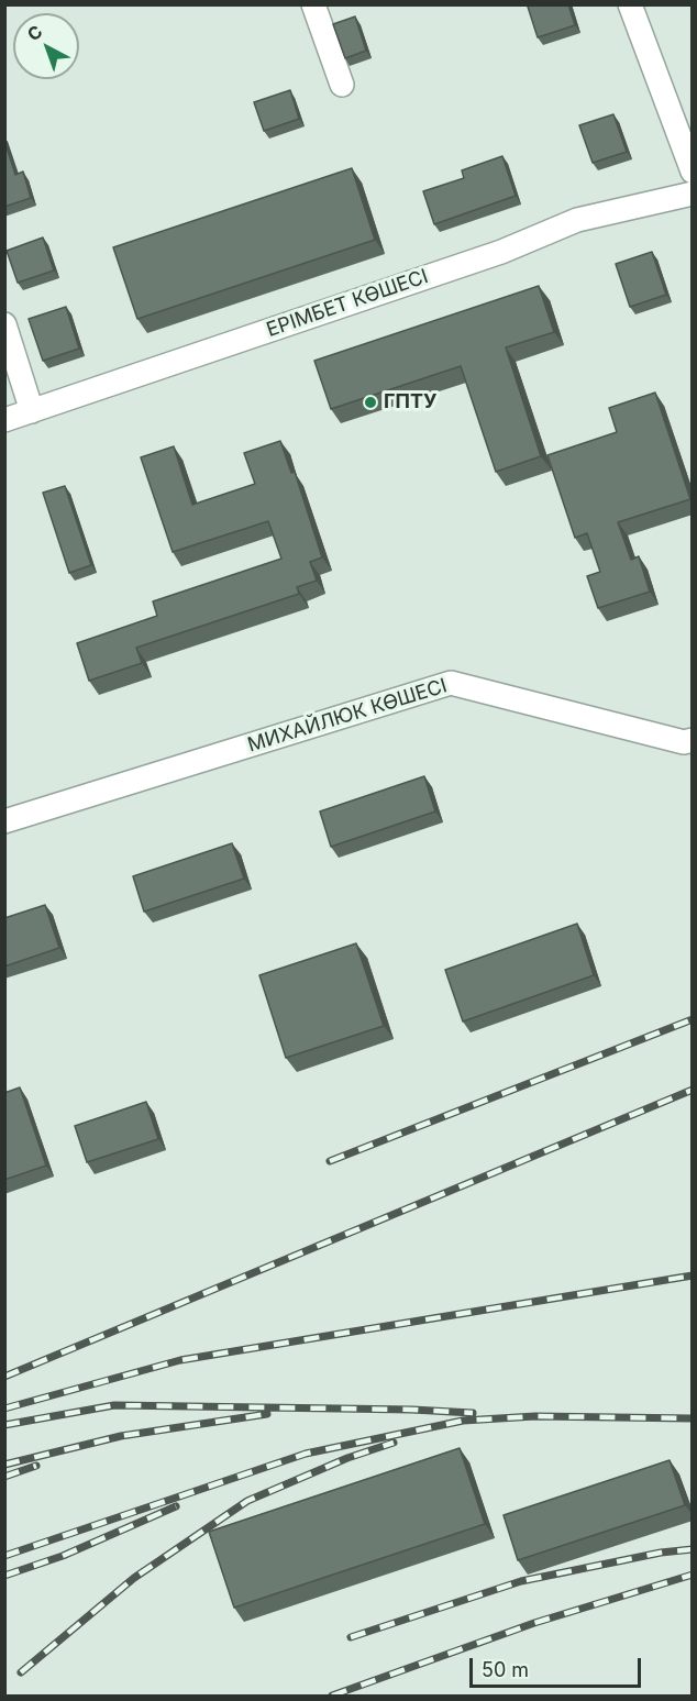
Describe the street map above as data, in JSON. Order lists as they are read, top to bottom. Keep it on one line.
{"streets":{"street":["ЕРІМБЕТ КӨШЕСІ","МИХАЙЛЮК КӨШЕСІ"]},"places":["ГПТУ"],"scale_bar":"50 m","north":"top left"}
